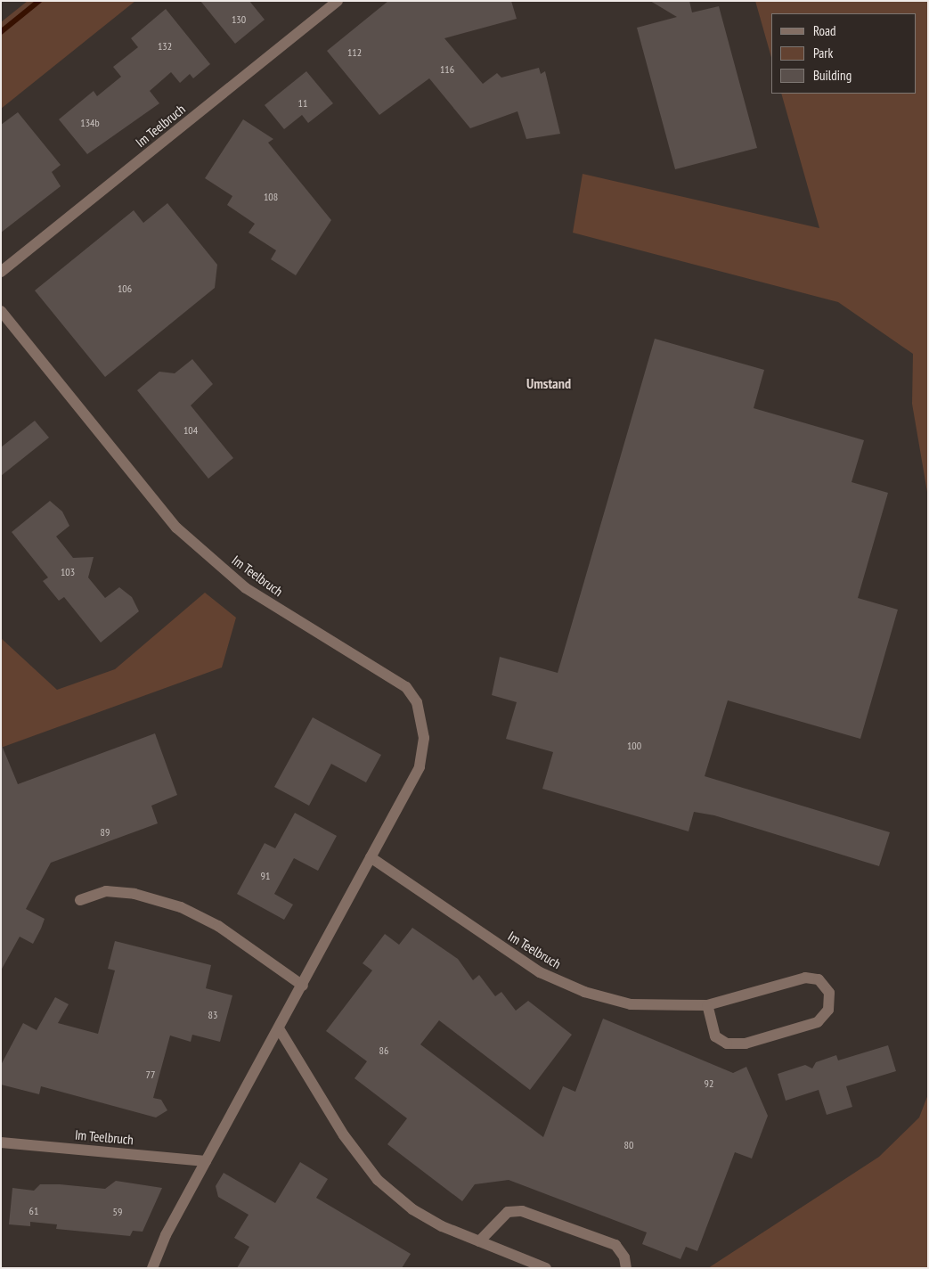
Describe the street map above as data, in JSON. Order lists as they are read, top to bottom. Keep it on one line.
{"streets":{"street":["Im Teelbruch"]},"districts":["Umstand"],"house_numbers":["130","132","112","116","11","134b","108","106","104","103","100","89","91","83","86","77","92","80","61","59"],"legend":["Road","Park","Building"]}
